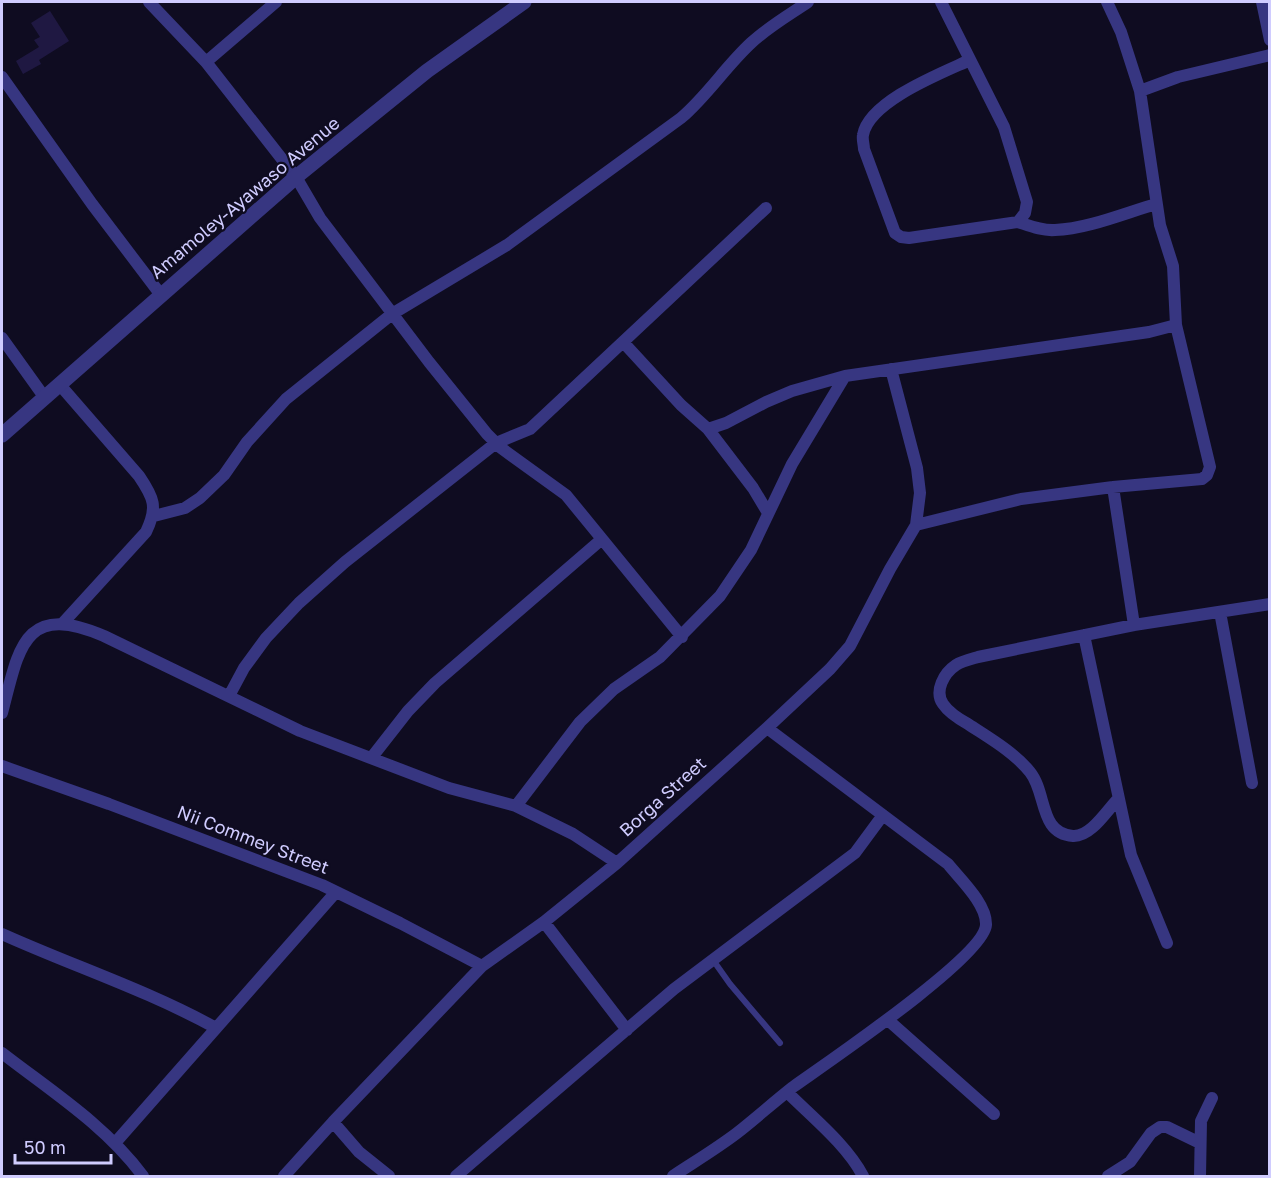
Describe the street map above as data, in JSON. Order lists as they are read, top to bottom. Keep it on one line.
{"streets":{"street":["Amamoley-Ayawaso Avenue","Borga Street","Nii Commey Street"]},"crossings":[["Borga Street","Nii Commey Street"]],"scale_bar":"50 m"}
